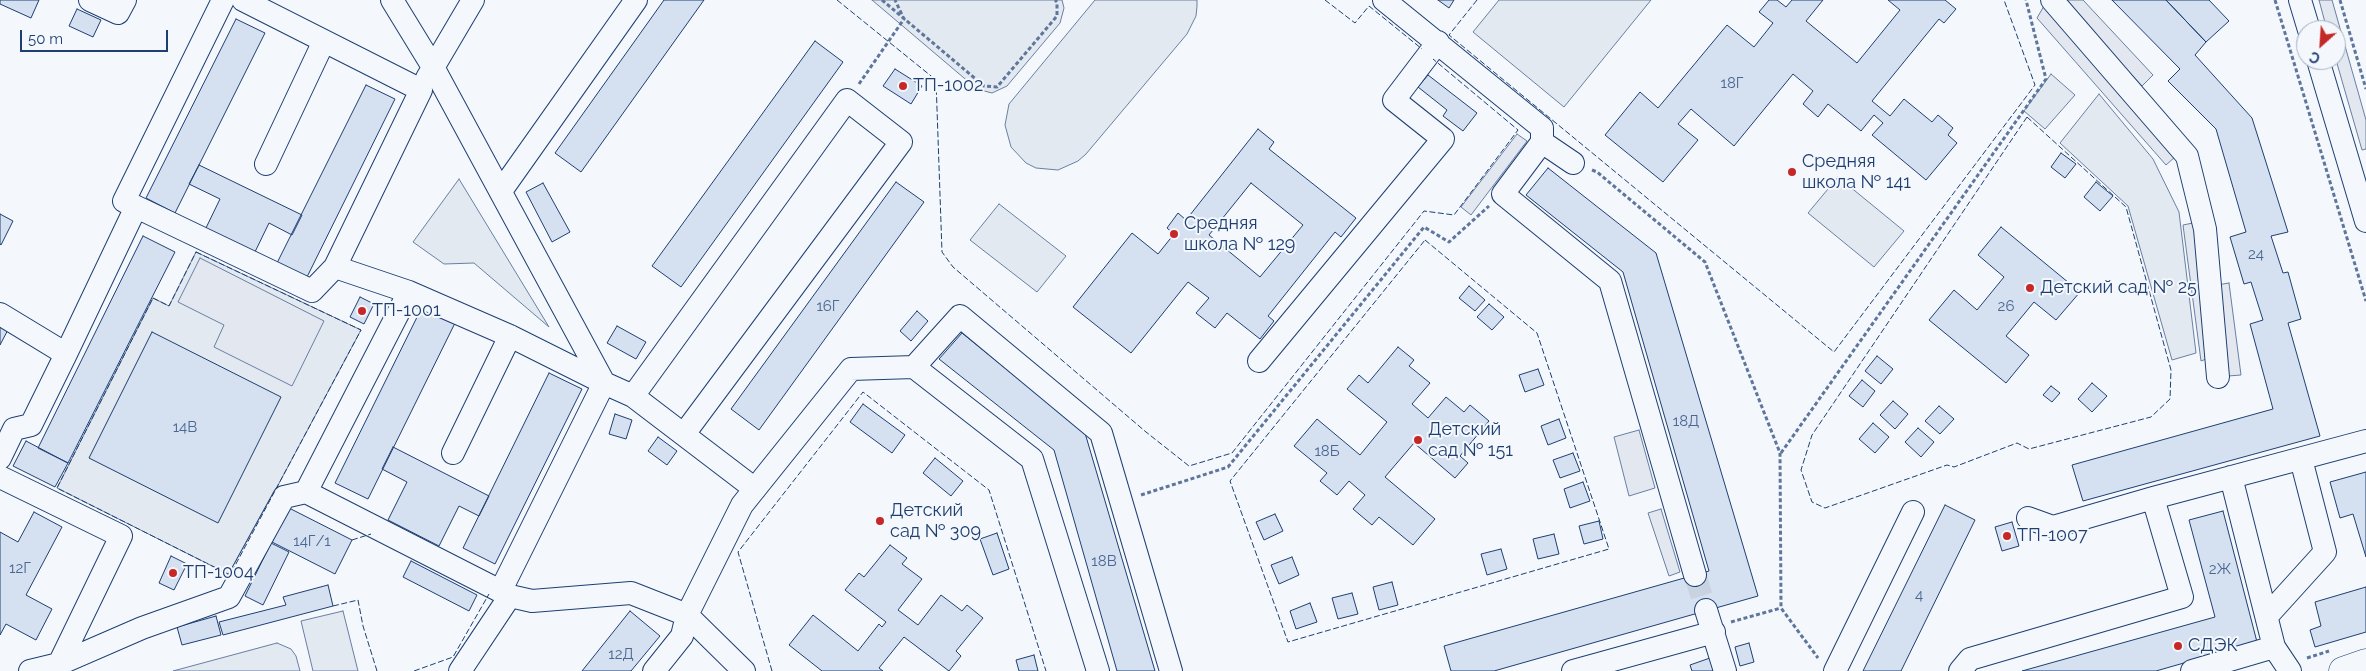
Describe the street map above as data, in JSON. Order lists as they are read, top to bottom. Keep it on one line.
{"places":["ТП-1002","Средняя школа № 141","Средняя школа № 129","Детский сад № 25","ТП-1001","Детский сад № 151","Детский сад № 309","ТП-1007","ТП-1004","СДЭК"],"house_numbers":["18Г","24","16Г","26","18Д","14В","18Б","14Г/1","18В","12Г","2Ж","4","12Д"],"scale_bar":"50 m","north":"bottom left"}
